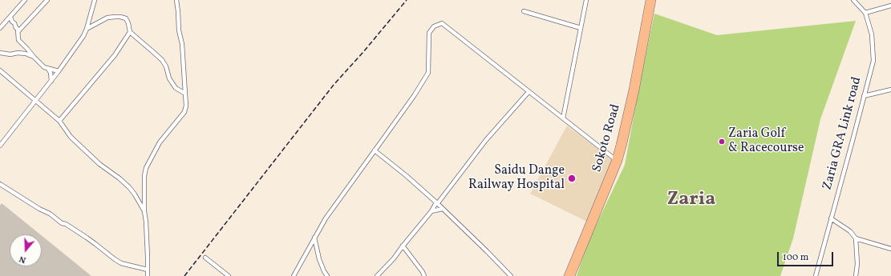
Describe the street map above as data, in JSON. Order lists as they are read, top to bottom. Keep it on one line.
{"streets":{"main road":["Sokoto Road"],"street":["Zaria GRA Link road"]},"districts":["Zaria"],"places":["Zaria Golf & Racecourse","Saidu Dange Railway Hospital"],"scale_bar":"100 m","north":"bottom"}
